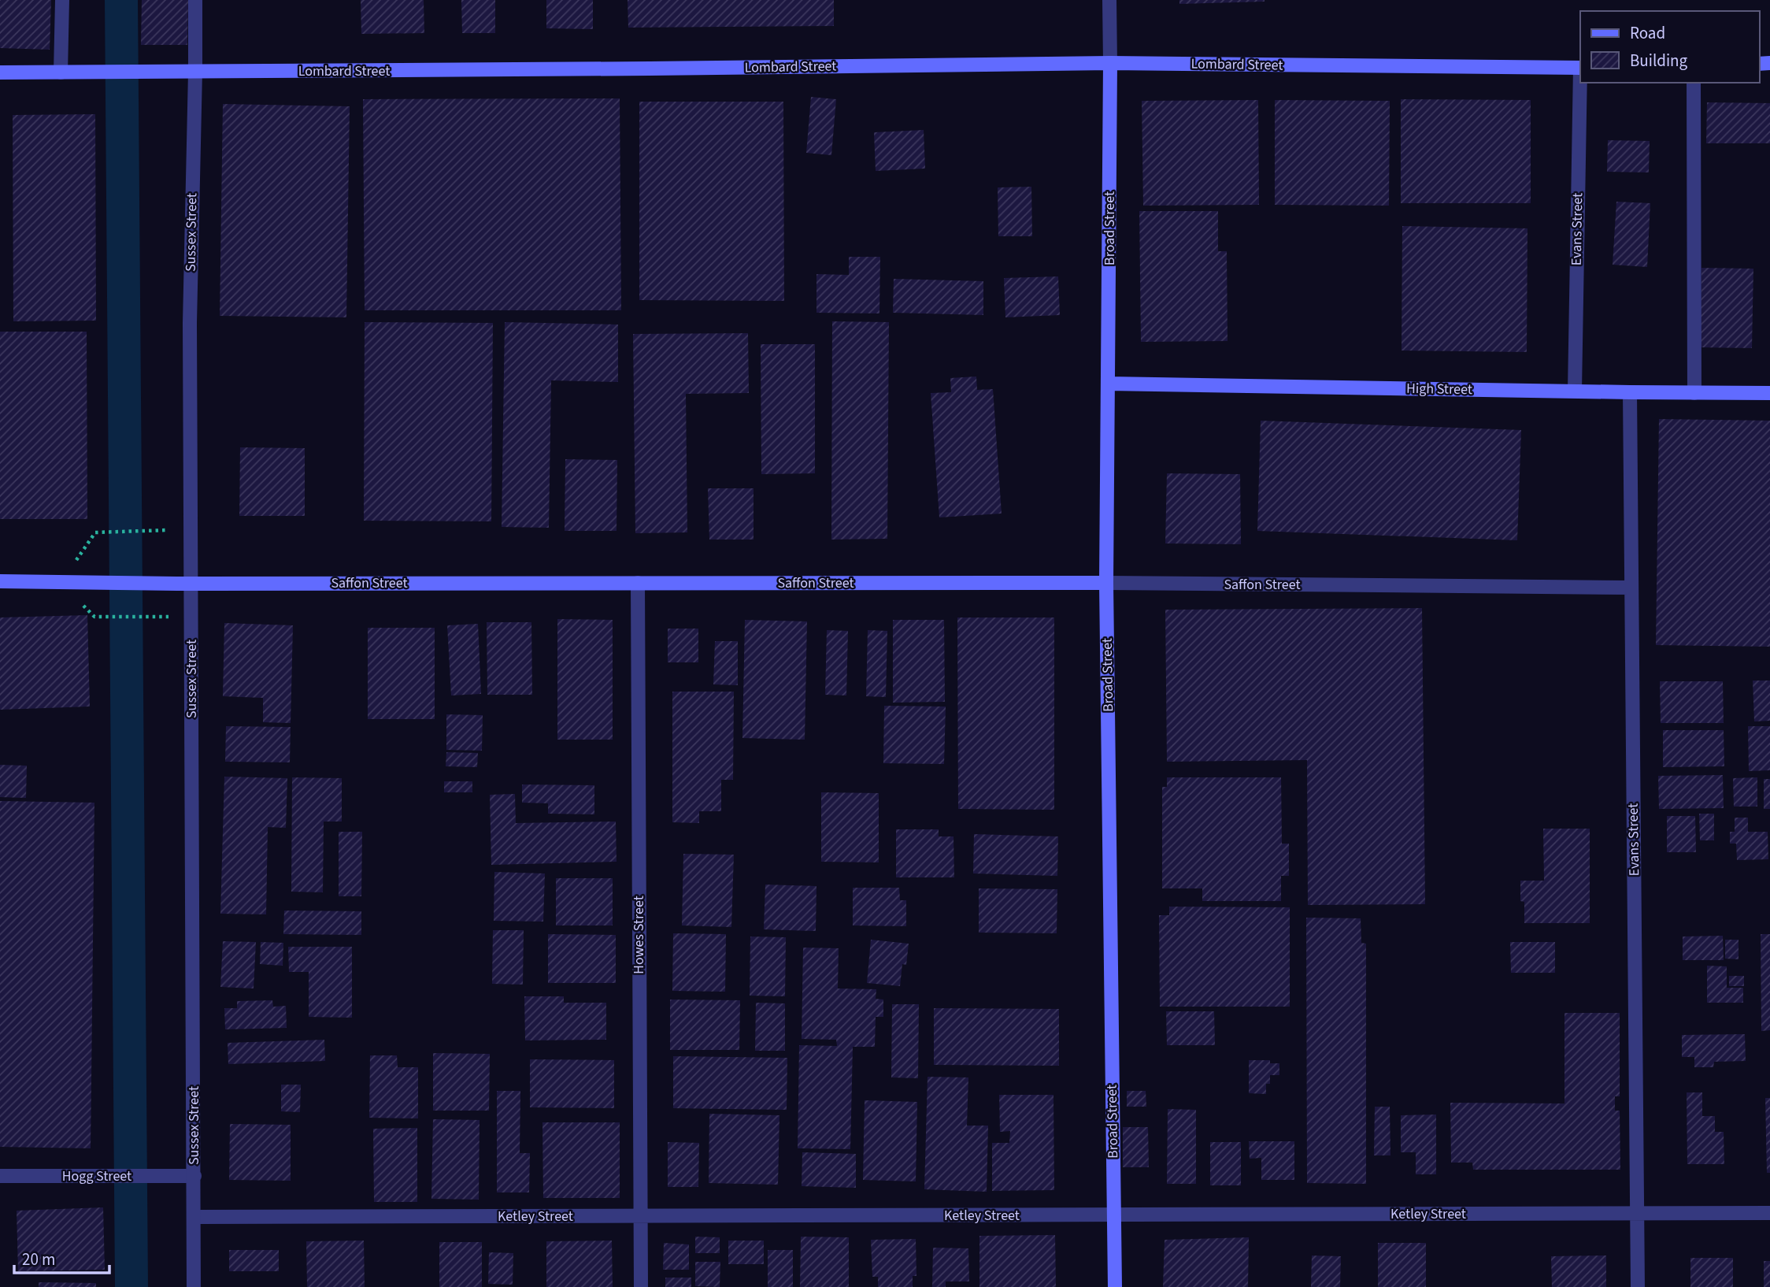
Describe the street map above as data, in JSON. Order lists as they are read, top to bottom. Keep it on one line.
{"streets":{"main road":["Lombard Street","Broad Street","High Street","Saffon Street"],"street":["Evans Street","Sussex Street","Howes Street","Hogg Street","Ketley Street"]},"crossings":[["Lombard Street","Broad Street"],["Lombard Street","Evans Street"],["Lombard Street","Sussex Street"],["Broad Street","High Street"],["Broad Street","Saffon Street"],["Broad Street","Ketley Street"],["Evans Street","High Street"],["Evans Street","Saffon Street"],["Evans Street","Ketley Street"],["Sussex Street","Saffon Street"],["Sussex Street","Hogg Street"],["Sussex Street","Ketley Street"],["Saffon Street","Howes Street"],["Howes Street","Ketley Street"]],"legend":["Road","Building"],"scale_bar":"20 m"}
